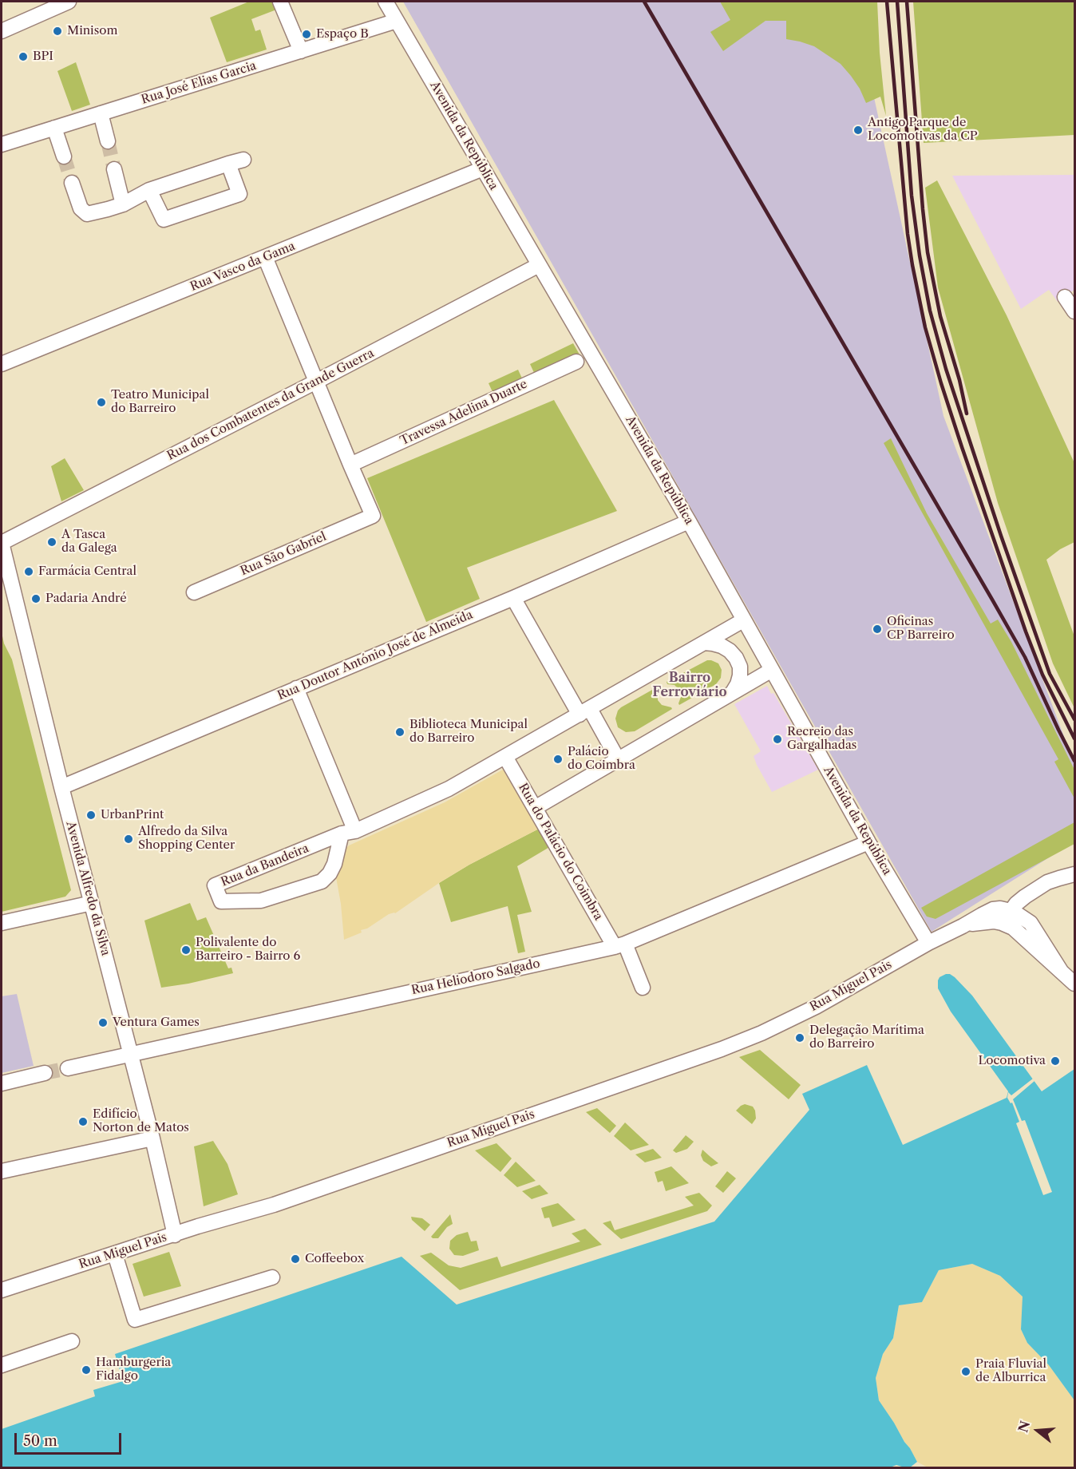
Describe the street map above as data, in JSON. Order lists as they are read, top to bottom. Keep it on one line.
{"streets":{"street":["Rua José Elias Garcia","Avenida da República","Rua Vasco da Gama","Rua dos Combatentes da Grande Guerra","Travessa Adelina Duarte","Rua São Gabriel","Rua Doutor António José de Almeida","Rua do Palácio do Coimbra","Rua da Bandeira","Avenida Alfredo da Silva","Rua Heliodoro Salgado","Rua Miguel Pais"]},"crossings":[["Rua José Elias Garcia","Avenida da República"],["Avenida da República","Rua Vasco da Gama"],["Avenida da República","Rua dos Combatentes da Grande Guerra"],["Avenida da República","Rua Doutor António José de Almeida"],["Avenida da República","Rua da Bandeira"],["Avenida da República","Rua Heliodoro Salgado"],["Avenida da República","Rua Miguel Pais"],["Rua dos Combatentes da Grande Guerra","Avenida Alfredo da Silva"],["Travessa Adelina Duarte","Rua São Gabriel"],["Rua Doutor António José de Almeida","Avenida Alfredo da Silva"],["Rua do Palácio do Coimbra","Rua da Bandeira"],["Rua do Palácio do Coimbra","Rua Heliodoro Salgado"],["Avenida Alfredo da Silva","Rua Heliodoro Salgado"],["Avenida Alfredo da Silva","Rua Miguel Pais"]],"districts":["Bairro Ferroviário"],"places":["Minisom","Espaço B","BPI","Antigo Parque de Locomotivas da CP","Teatro Municipal do Barreiro","A Tasca da Galega","Farmácia Central","Padaria André","Oficinas CP Barreiro","Biblioteca Municipal do Barreiro","Recreio das Gargalhadas","Palácio do Coimbra","UrbanPrint","Alfredo da Silva Shopping Center","Polivalente do Barreiro - Bairro 6","Ventura Games","Delegação Marítima do Barreiro","Locomotiva","Edifício Norton de Matos","Coffeebox","Hamburgeria Fidalgo","Praia Fluvial de Alburrica"],"scale_bar":"50 m","north":"left"}
